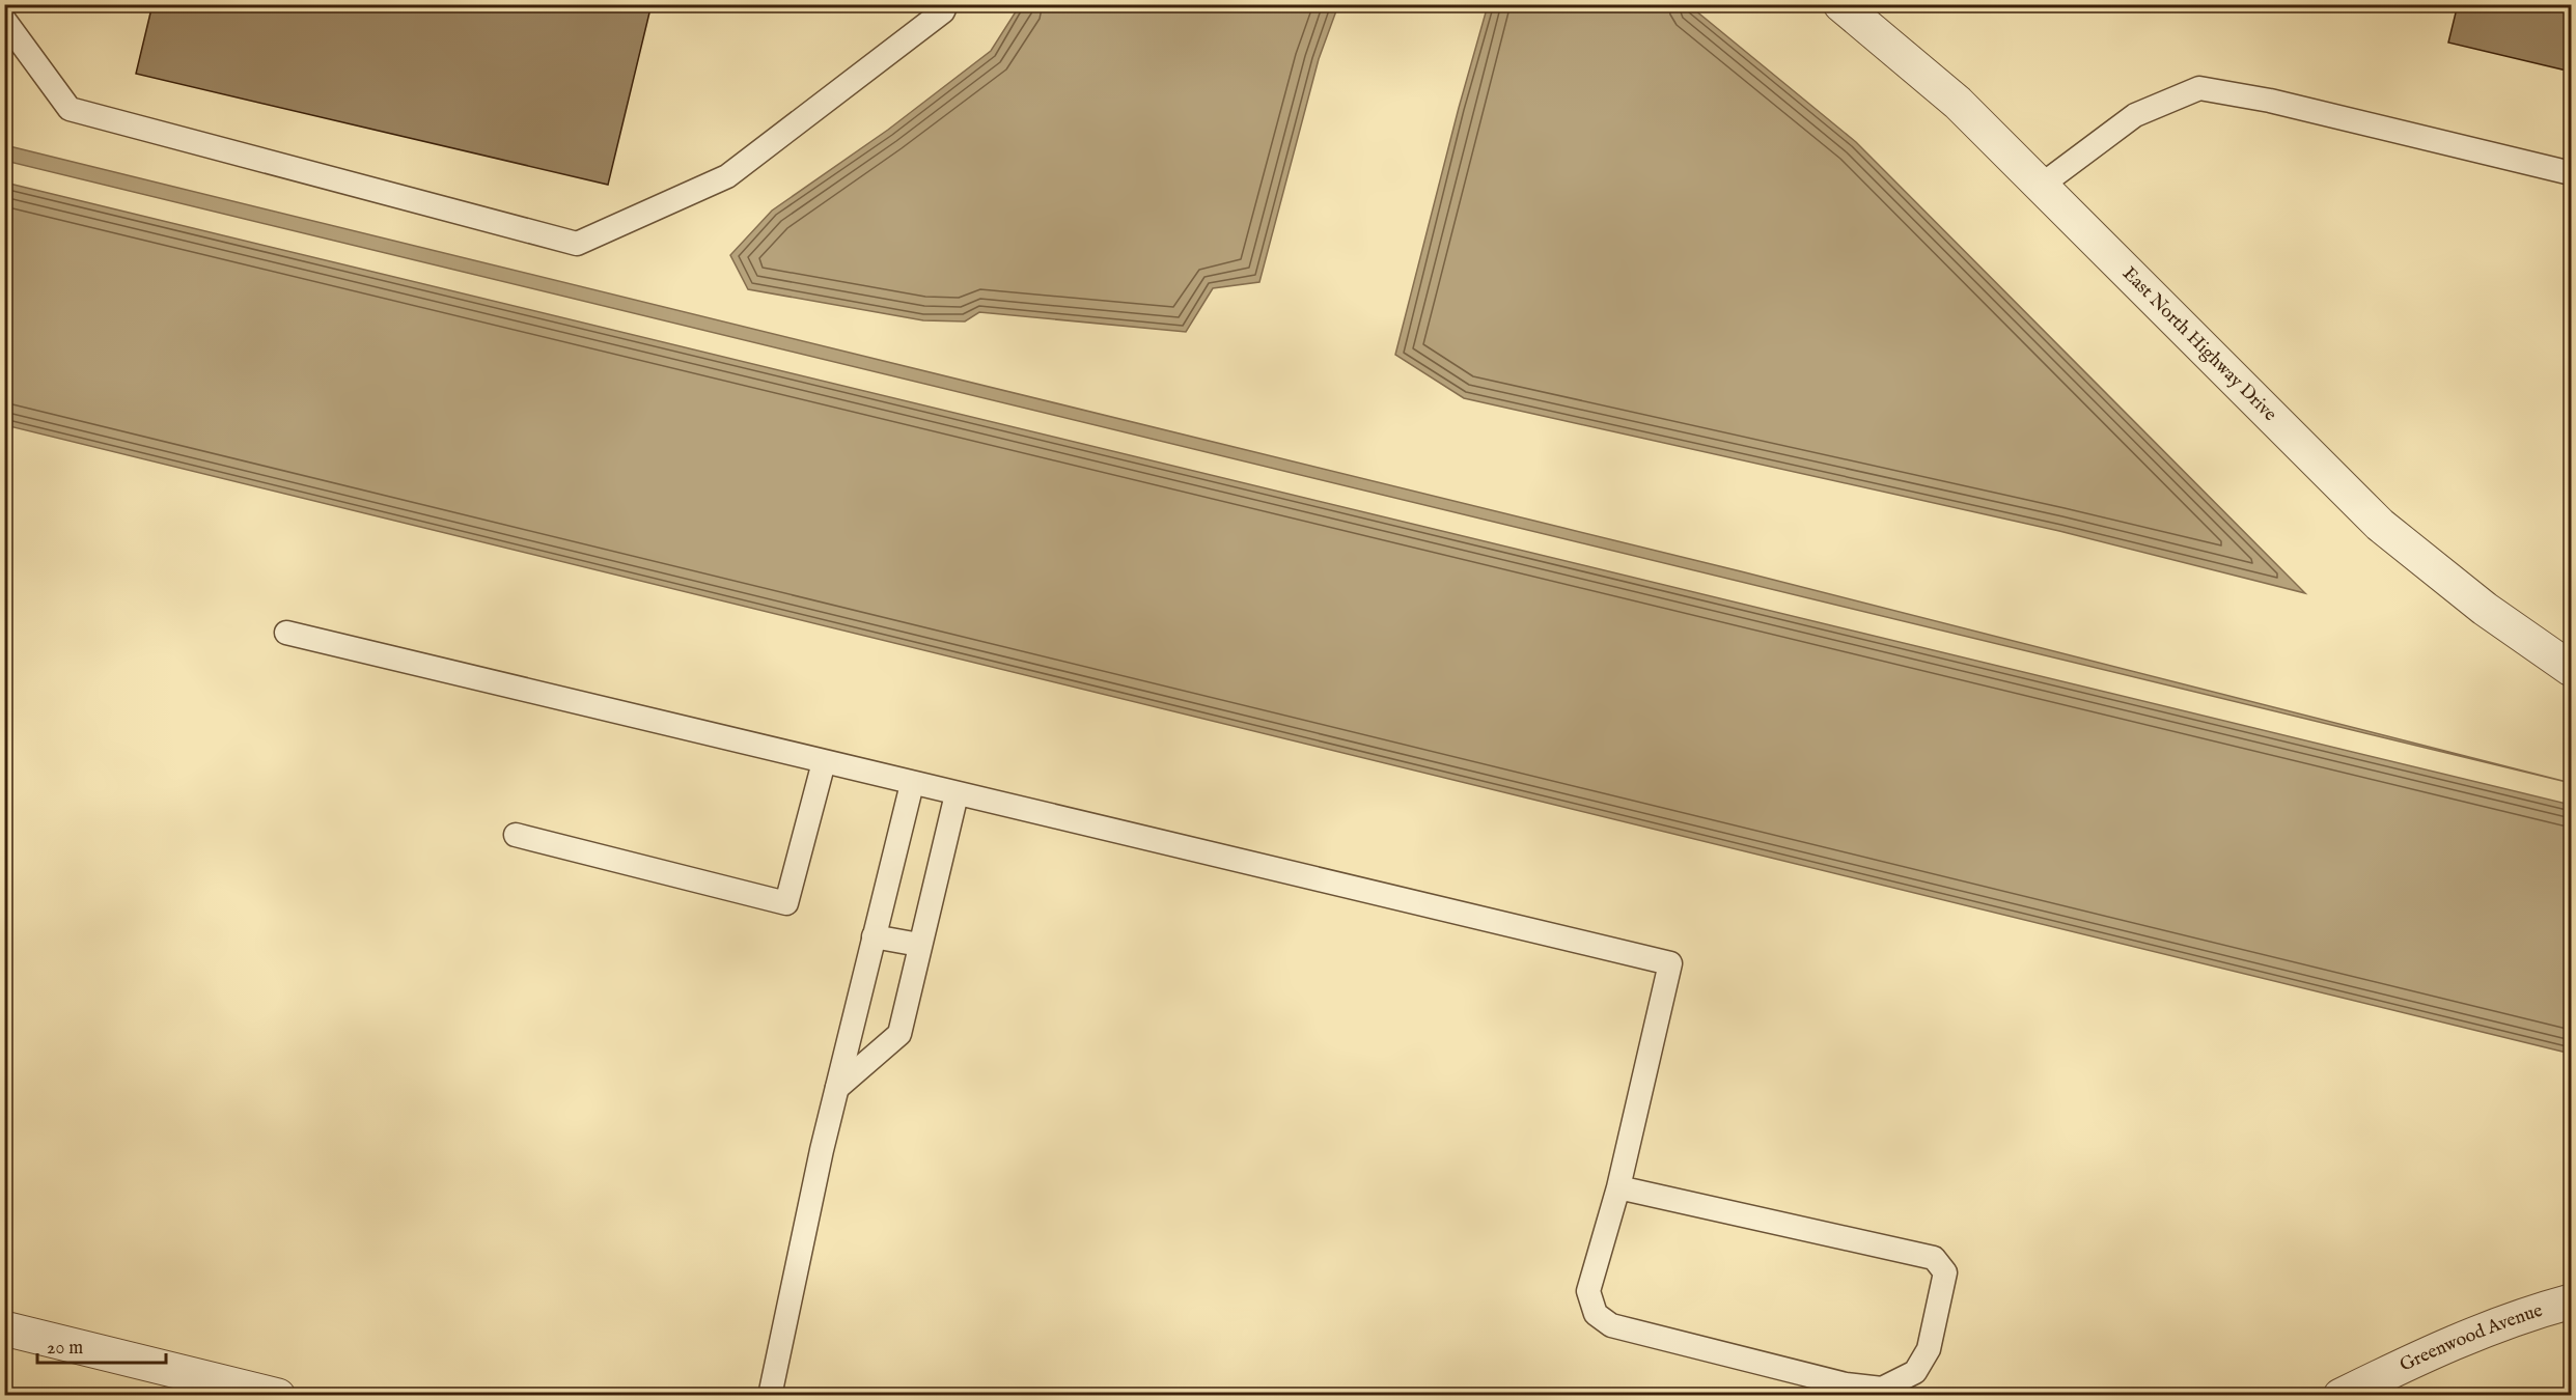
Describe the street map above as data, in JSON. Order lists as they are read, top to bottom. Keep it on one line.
{"streets":{"street":["East North Highway Drive","Greenwood Avenue"]},"scale_bar":"20 m"}
